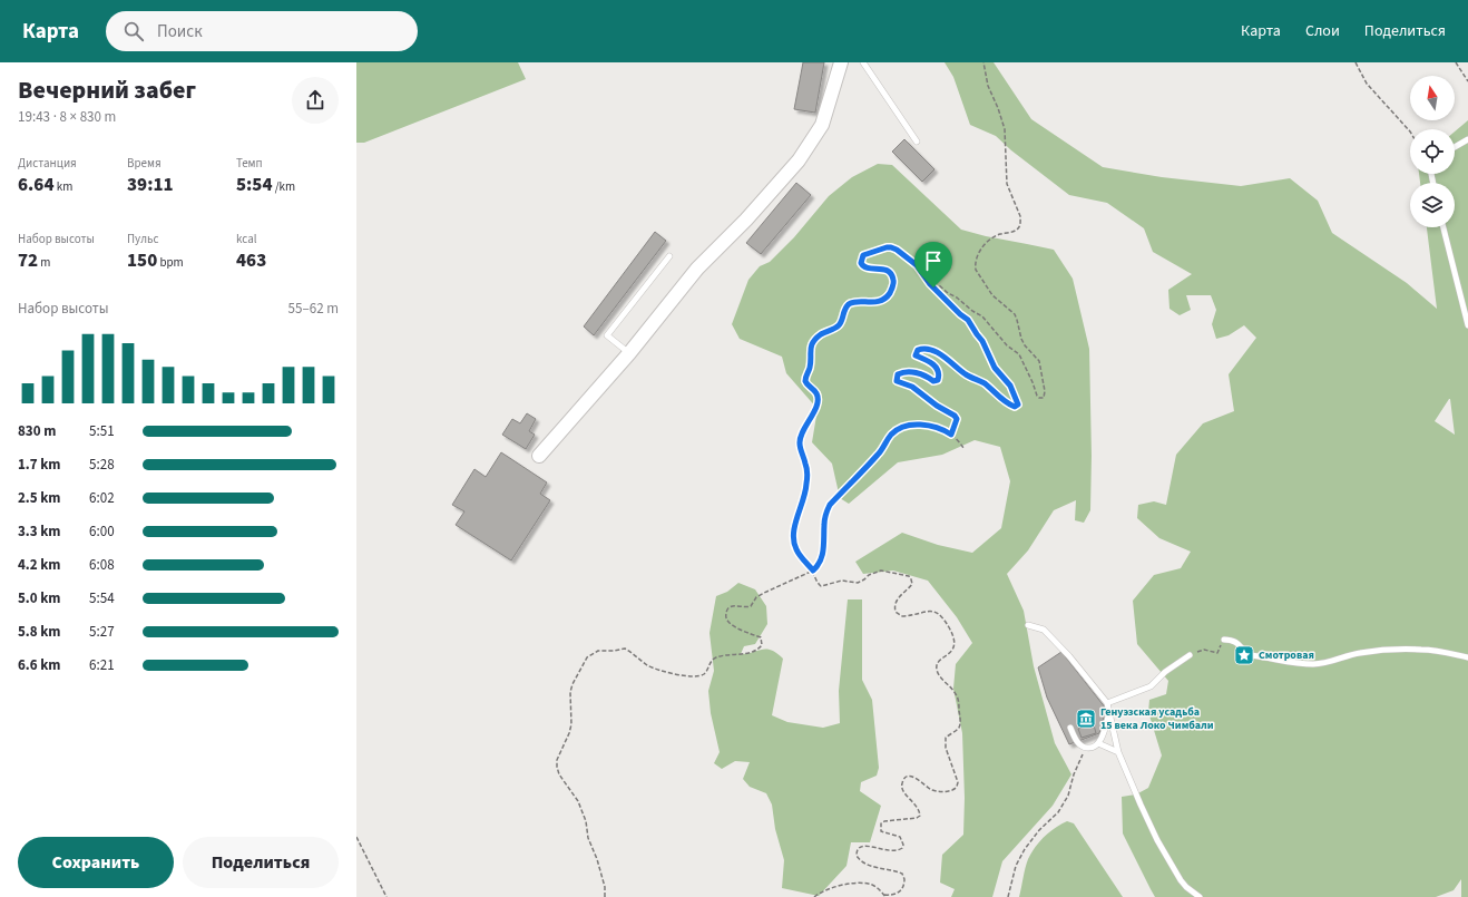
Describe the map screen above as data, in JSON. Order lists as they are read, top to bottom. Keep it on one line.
{"places":{"place":["Смотровая"],"museum":["Генуэзская усадьба 15 века Локо Чимбали"]},"north":"top","page":{"header":"Карта","search":"Поиск","nav":["Карта","Слои","Поделиться"],"heading":["Вечерний забег","19:43 · 8 × 830 m"],"stats":[["Дистанция","6.64 km"],["Время","39:11"],["Темп","5:54 /km"],["Набор высоты","72 m"],["Пульс","150 bpm"],["kcal","463"]],"chart":["Набор высоты","55–62 m"],"list":[{"name":"830 m","note":"5:51"},{"name":"1.7 km","note":"5:28"},{"name":"2.5 km","note":"6:02"},{"name":"3.3 km","note":"6:00"},{"name":"4.2 km","note":"6:08"},{"name":"5.0 km","note":"5:54"},{"name":"5.8 km","note":"5:27"},{"name":"6.6 km","note":"6:21"}],"buttons":["Сохранить","Поделиться"]}}
